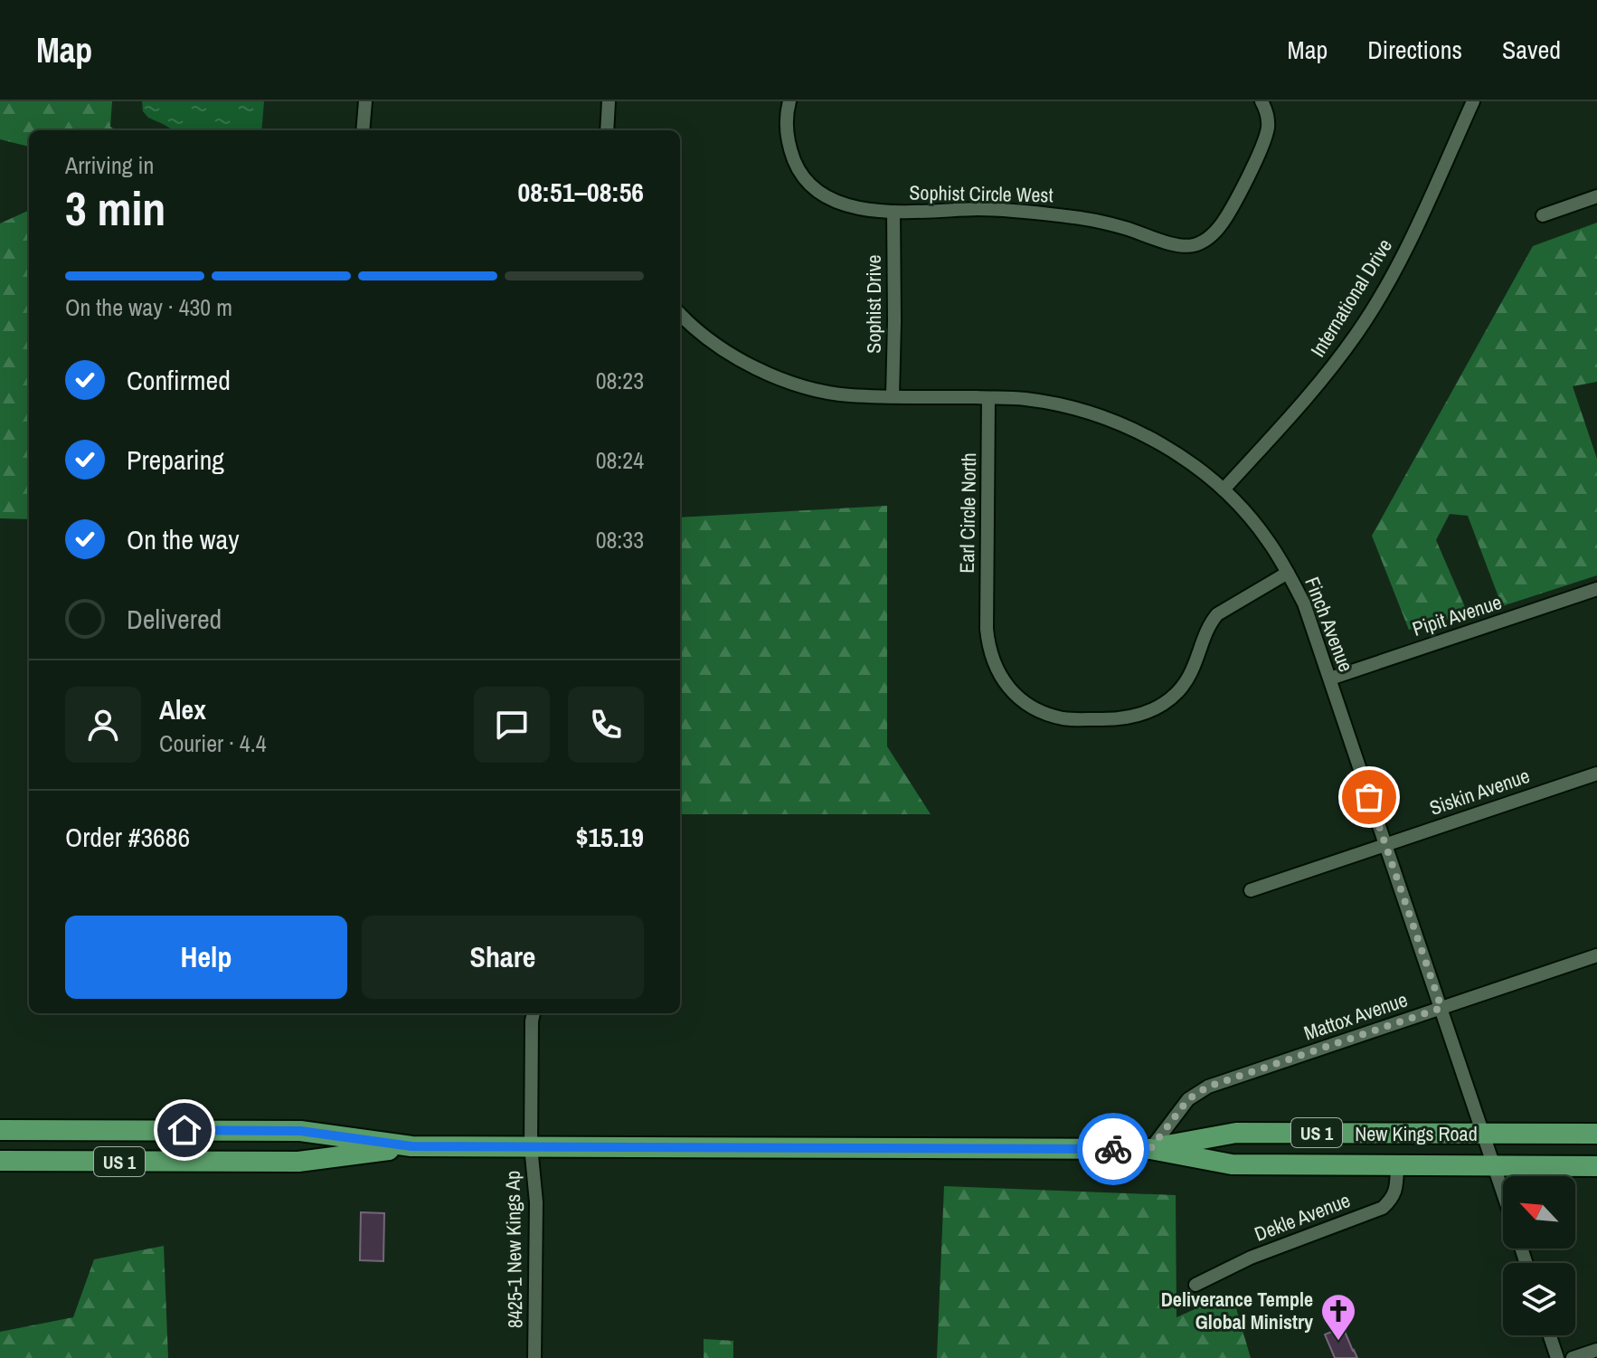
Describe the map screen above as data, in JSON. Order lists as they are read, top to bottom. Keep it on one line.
{"streets":{"highway":["US 1","New Kings Road"],"street":["Sophist Circle West","International Drive","Sophist Drive","Earl Circle North","Pipit Avenue","Finch Avenue","Siskin Avenue","Mattox Avenue","Dekle Avenue","8425-1 New Kings Ap"]},"crossings":[["Sophist Circle West","Sophist Drive"],["International Drive","Finch Avenue"],["Sophist Drive","Finch Avenue"],["Earl Circle North","Finch Avenue"],["Pipit Avenue","Finch Avenue"],["Finch Avenue","Siskin Avenue"],["Finch Avenue","Mattox Avenue"],["Finch Avenue","New Kings Road"],["Mattox Avenue","New Kings Road"],["New Kings Road","Dekle Avenue"],["New Kings Road","8425-1 New Kings Ap"]],"places":{"church":["Deliverance Temple Global Ministry"]},"north":"top left","page":{"header":"Map","nav":["Map","Directions","Saved"],"heading":["3 min","Arriving in","08:51–08:56"],"panel":["Alex","Courier · 4.4","Order #3686","$15.19"],"bar":"On the way · 430 m","list":[["Confirmed","08:23"],["Preparing","08:24"],["On the way","08:33"],"Delivered"],"buttons":["Help","Share"]}}
